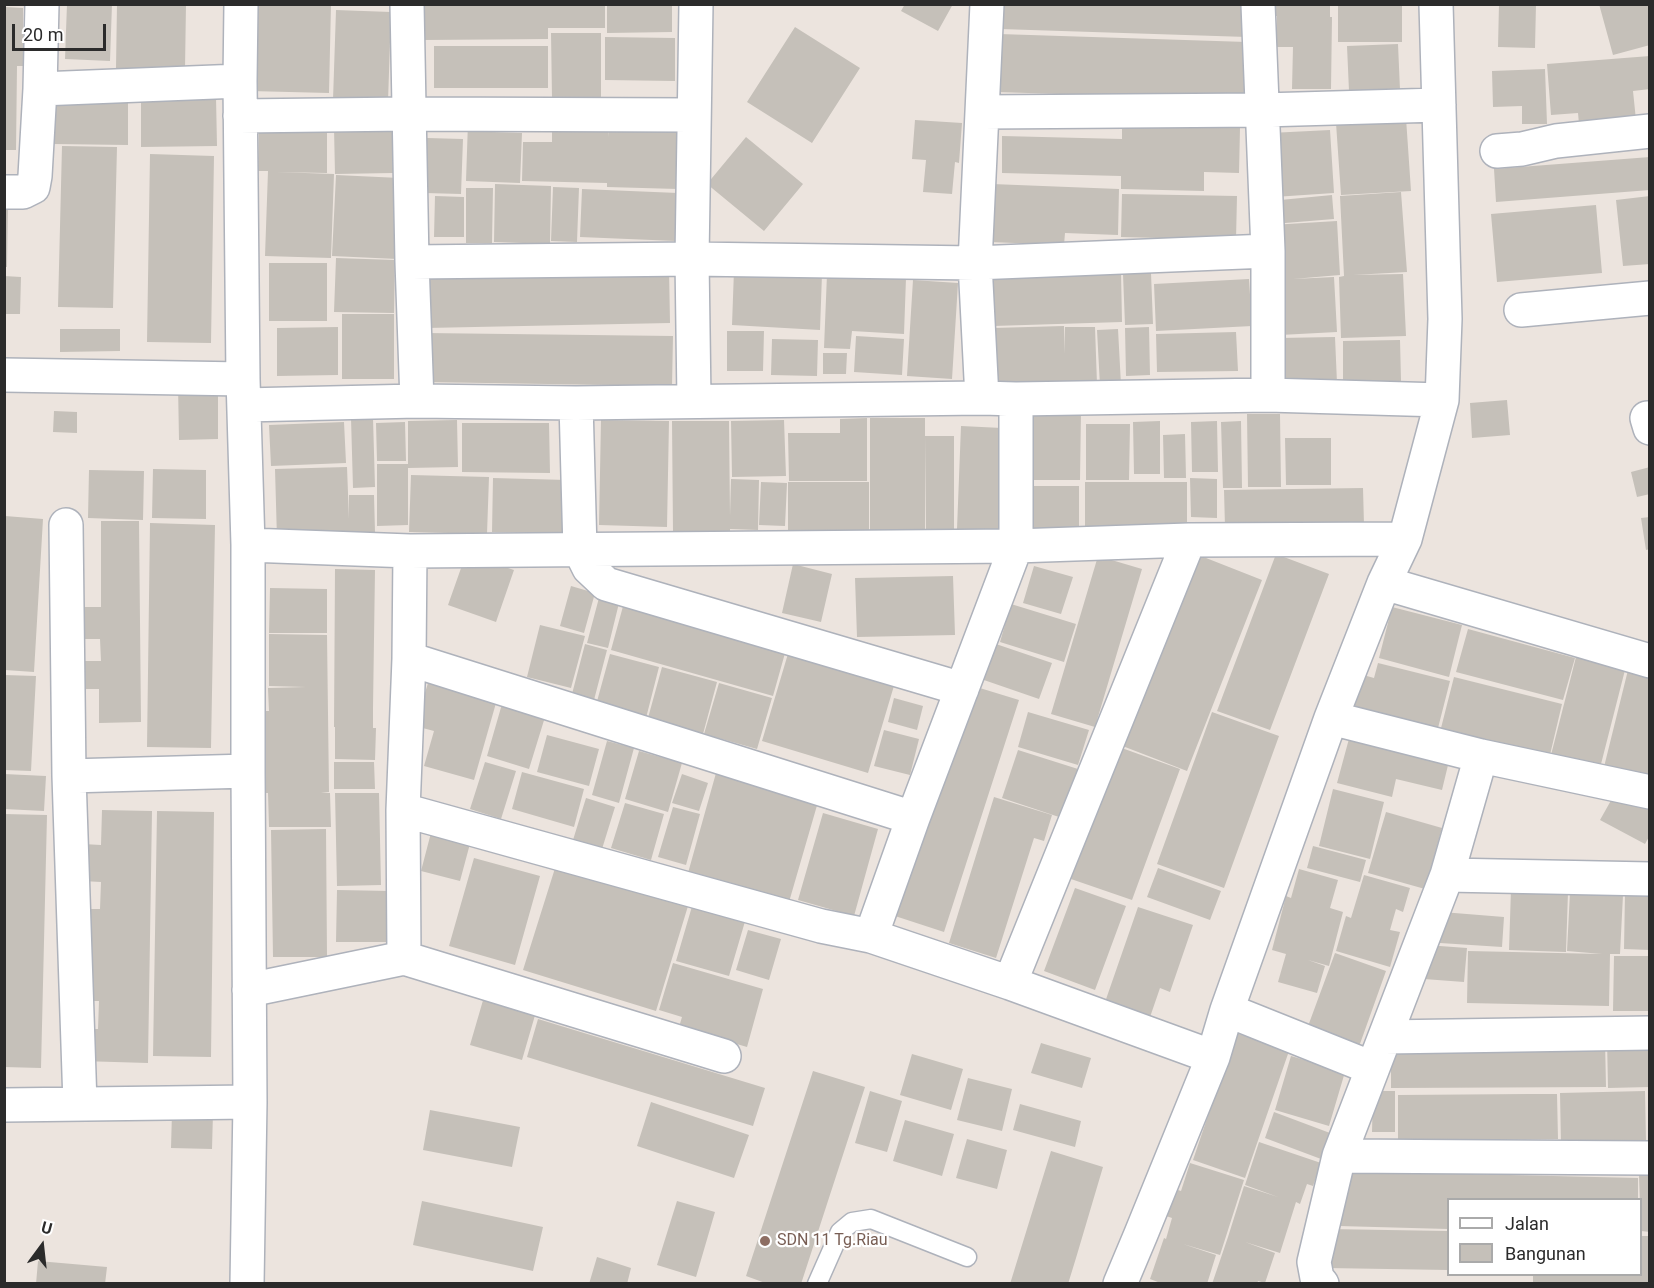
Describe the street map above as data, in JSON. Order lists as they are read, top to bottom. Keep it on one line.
{"places":["SDN 11 Tg.Riau"],"legend":["Jalan","Bangunan"],"scale_bar":"20 m","north":"top"}
